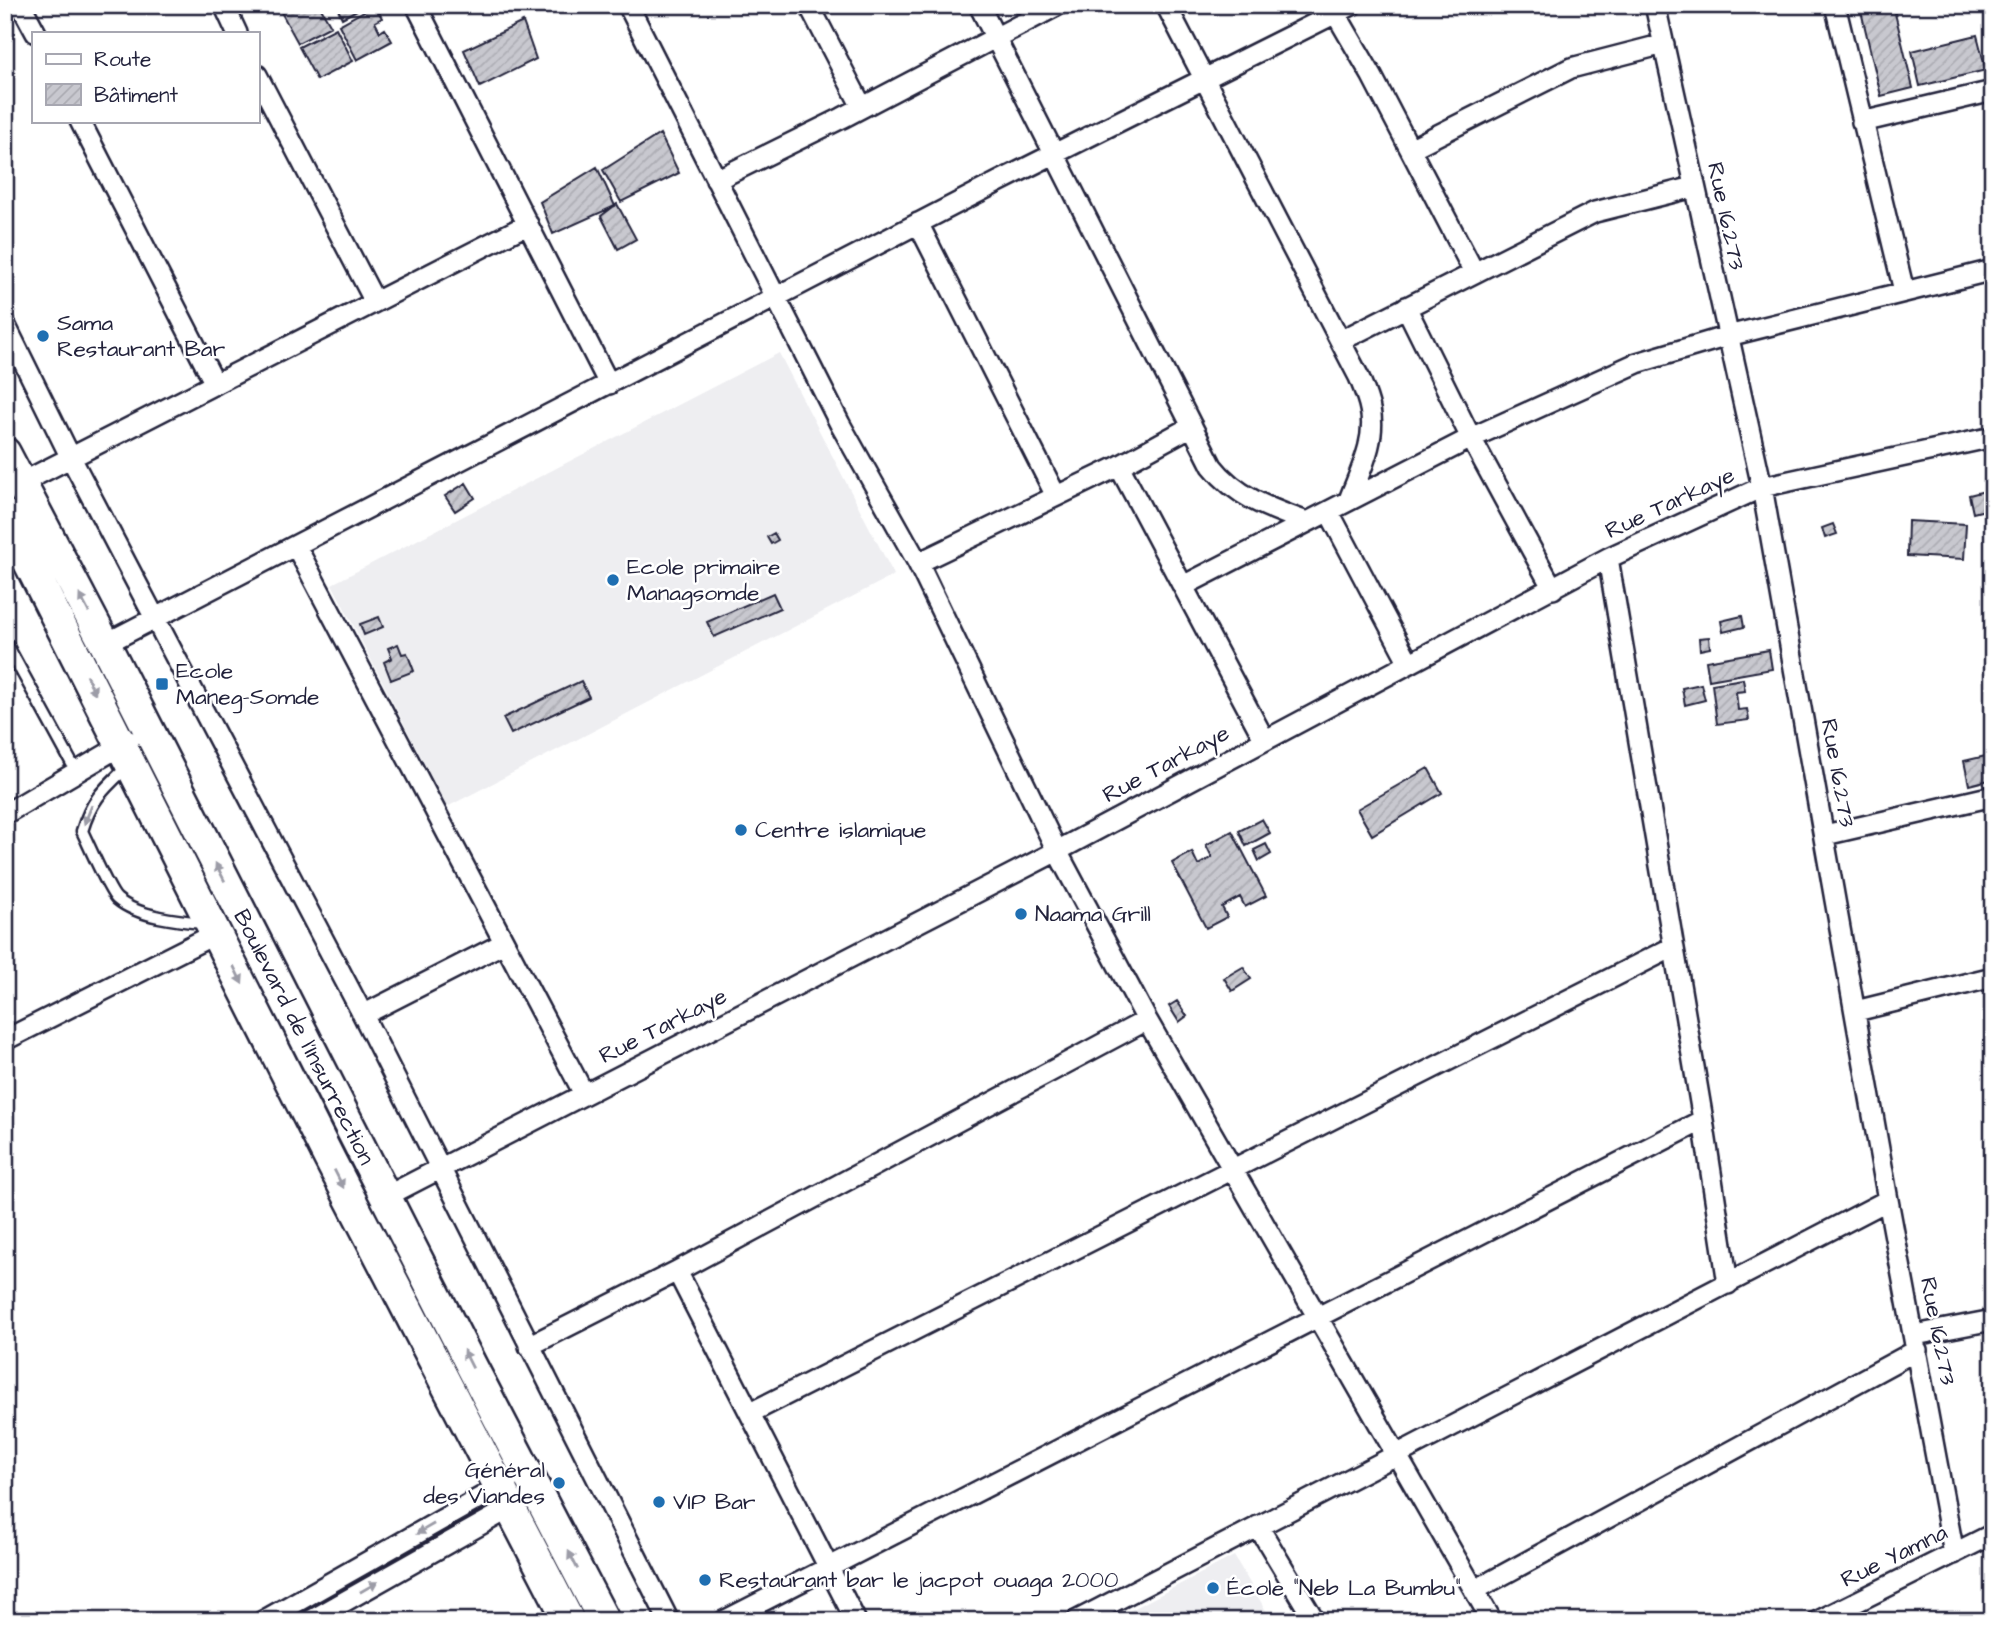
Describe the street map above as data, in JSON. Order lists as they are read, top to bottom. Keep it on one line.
{"streets":{"main road":["Boulevard de l'Insurrection"],"street":["Rue 16.273","Rue Tarkaye","Rue Yamna"]},"crossings":[["Rue 16.273","Rue Tarkaye"],["Rue 16.273","Rue Yamna"],["Rue Tarkaye","Boulevard de l'Insurrection"]],"places":{"other":["Sama Restaurant Bar","Ecole primaire Managsomde","Centre islamique","Naama Grill","Général des Viandes","VIP Bar","Restaurant bar le jacpot ouaga 2000","École \"Neb La Bumbu\""],"transit":["Ecole Maneg-Somde"]},"legend":["Route","Bâtiment"]}
